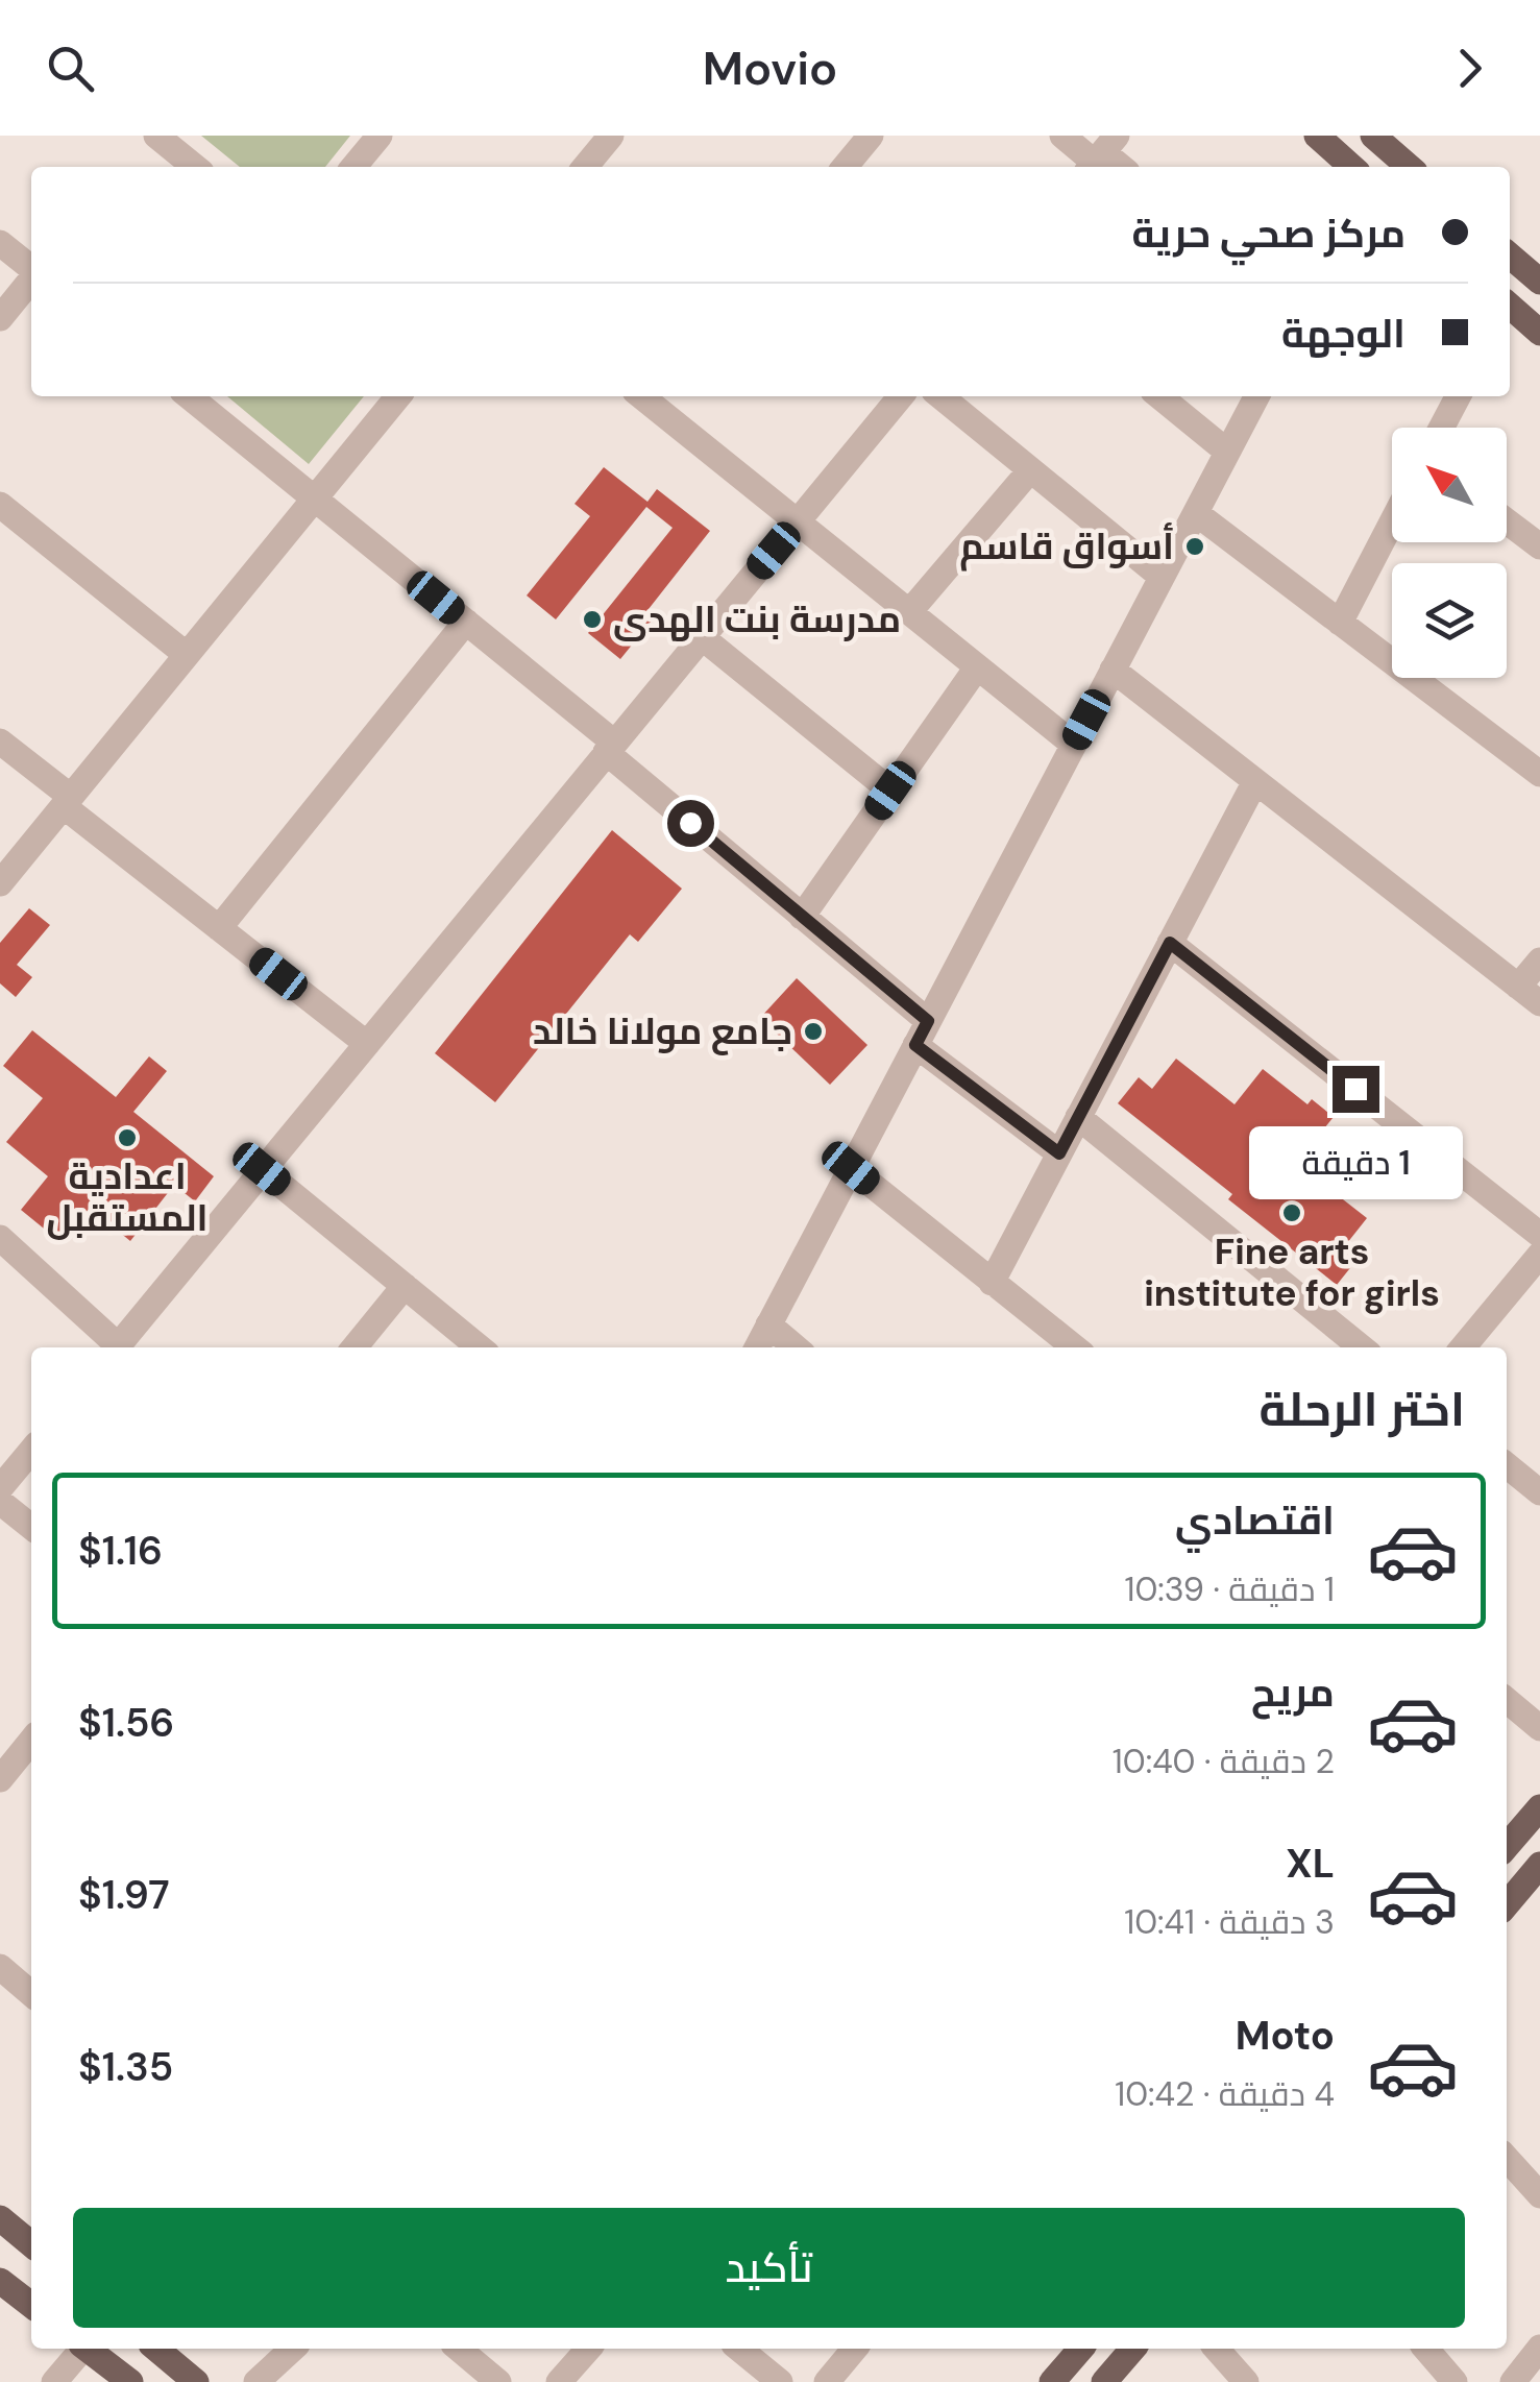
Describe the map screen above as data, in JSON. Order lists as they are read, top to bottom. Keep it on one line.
{"places":["أسواق قاسم","مدرسة بنت الهدی","جامع مولانا خالد","اعدادية المستقبل","Fine arts institute for girls"],"north":"top left","page":{"header":"Movio","banner":["مركز صحي حرية","الوجهة"],"bubble":"1 دقيقة","heading":"اختر الرحلة","list":[{"name":"اقتصادي","note":"1 دقيقة · 10:39","value":"$1.16"},{"name":"مريح","note":"2 دقيقة · 10:40","value":"$1.56"},{"name":"XL","note":"3 دقيقة · 10:41","value":"$1.97"},{"name":"Moto","note":"4 دقيقة · 10:42","value":"$1.35"}],"buttons":"تأكيد"}}
